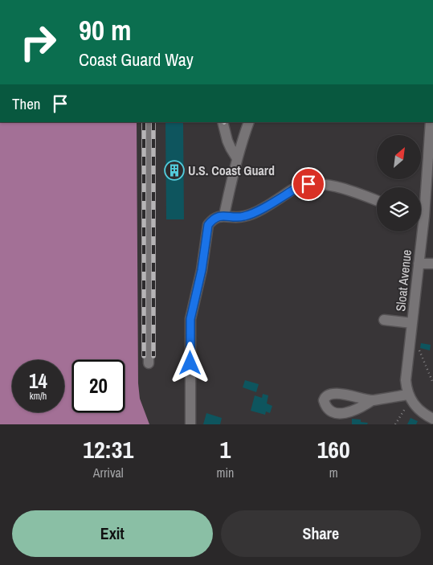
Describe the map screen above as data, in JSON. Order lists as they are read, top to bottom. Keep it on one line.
{"streets":{"street":["Sloat Avenue"]},"places":{"building":["U.S. Coast Guard"]},"north":"top right","page":{"turn":["90 m","Coast Guard Way"],"then":"Then","speed":"14 km/h","limit":"20","eta":["12:31","Arrival","1","min","160","m"],"buttons":["Exit","Share"]}}
